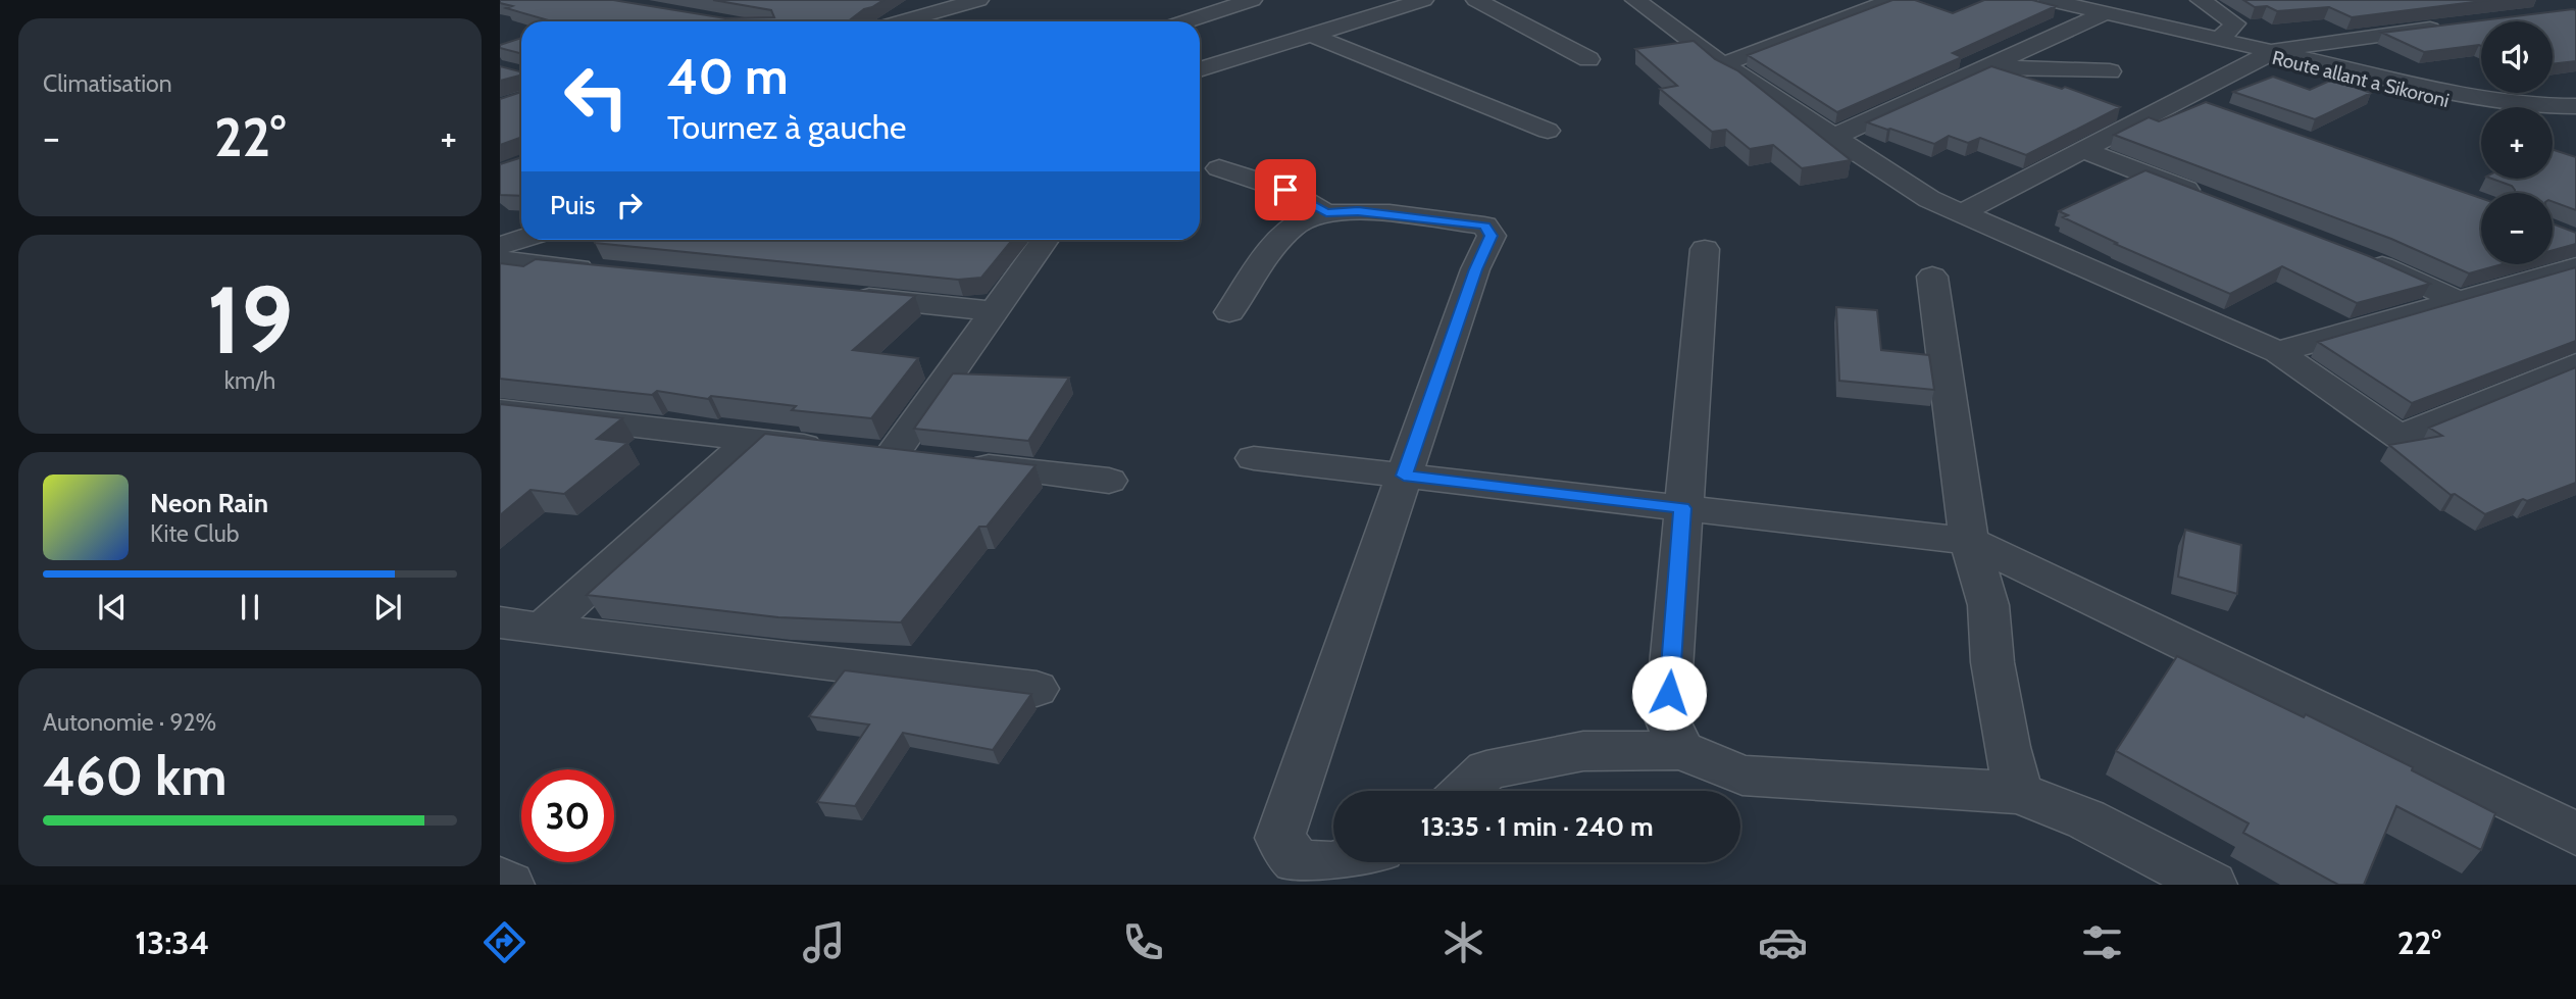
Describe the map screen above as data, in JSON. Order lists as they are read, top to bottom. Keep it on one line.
{"streets":{"street":["Route allant a Sikoroni"]},"page":{"tile":["Climatisation",["19","km/h"],["Autonomie · 92%","460 km"]],"map_buttons":["+","−"],"turn":["40 m","Tournez à gauche"],"heat":["−","22°","+"],"then":"Puis","song":["Neon Rain","Kite Club"],"limit":"30","trip":"13:35 · 1 min · 240 m","tabs":["13:34","22°"]}}
